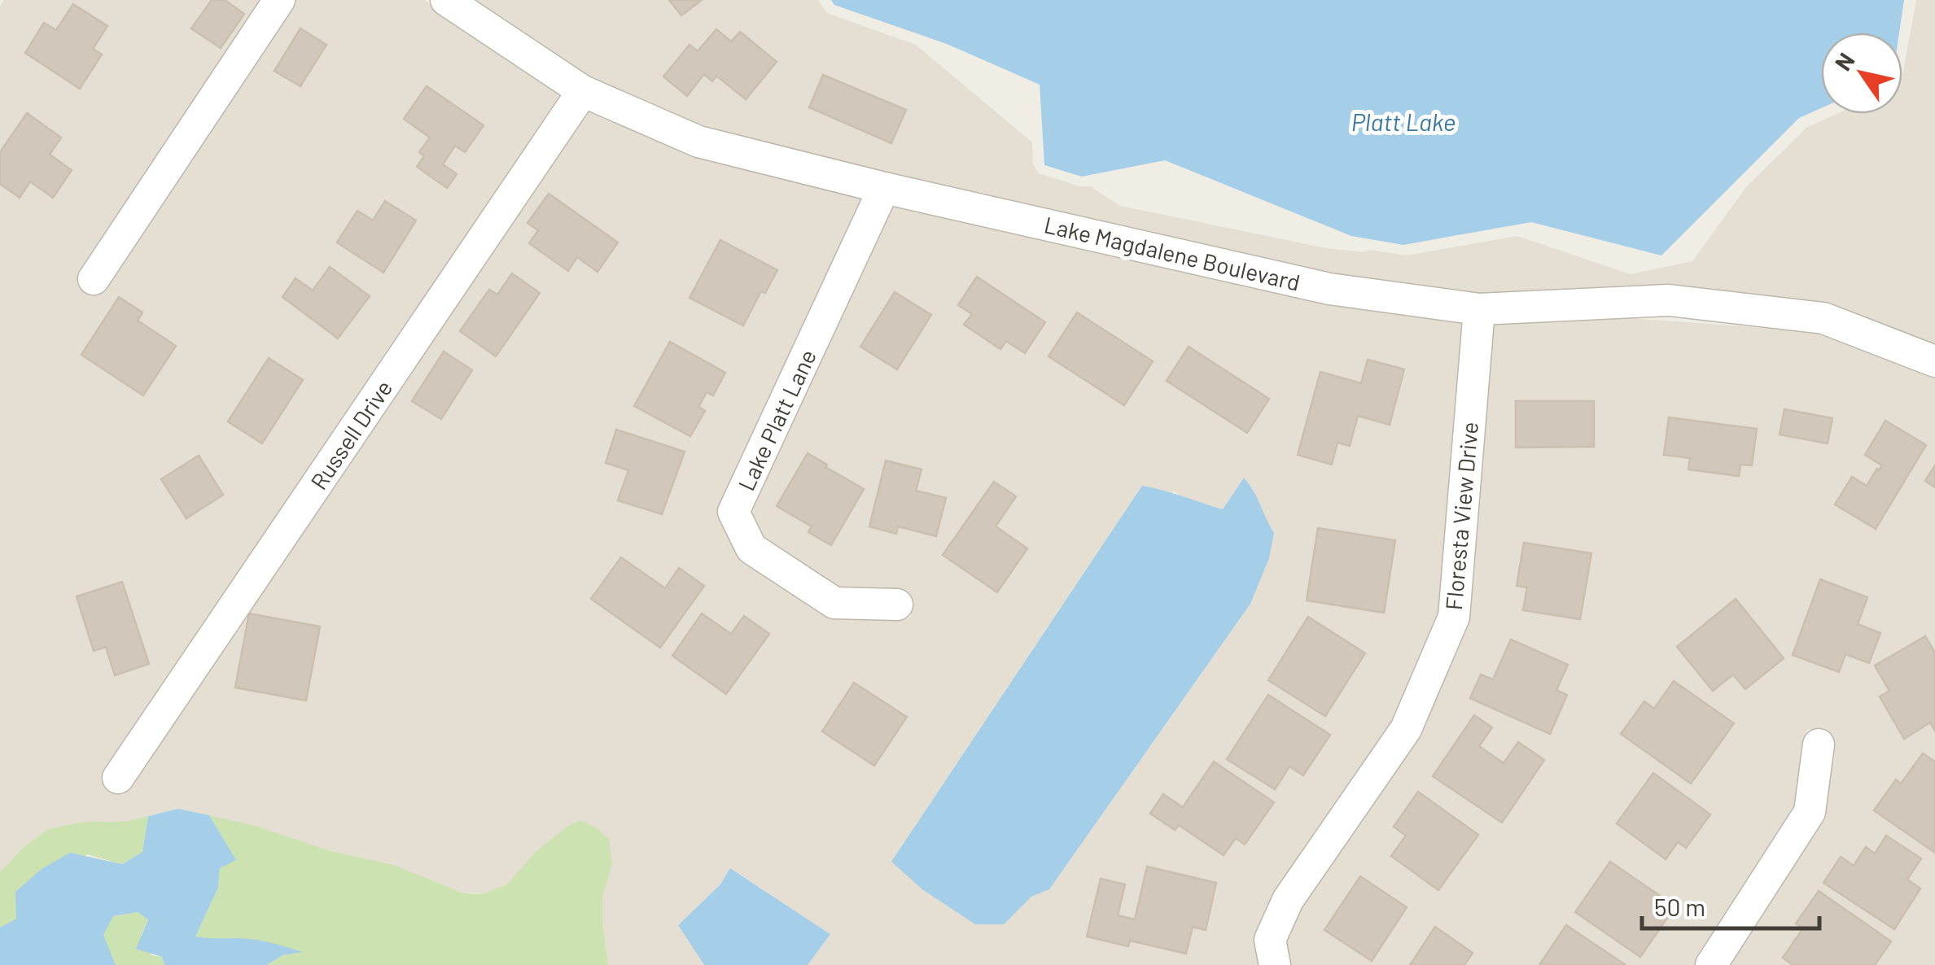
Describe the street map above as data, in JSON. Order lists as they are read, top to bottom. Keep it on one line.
{"streets":{"street":["Lake Magdalene Boulevard","Lake Platt Lane","Russell Drive","Floresta View Drive"]},"crossings":[["Lake Magdalene Boulevard","Lake Platt Lane"],["Lake Magdalene Boulevard","Russell Drive"],["Lake Magdalene Boulevard","Floresta View Drive"]],"water":["Platt Lake"],"scale_bar":"50 m","north":"top left"}
